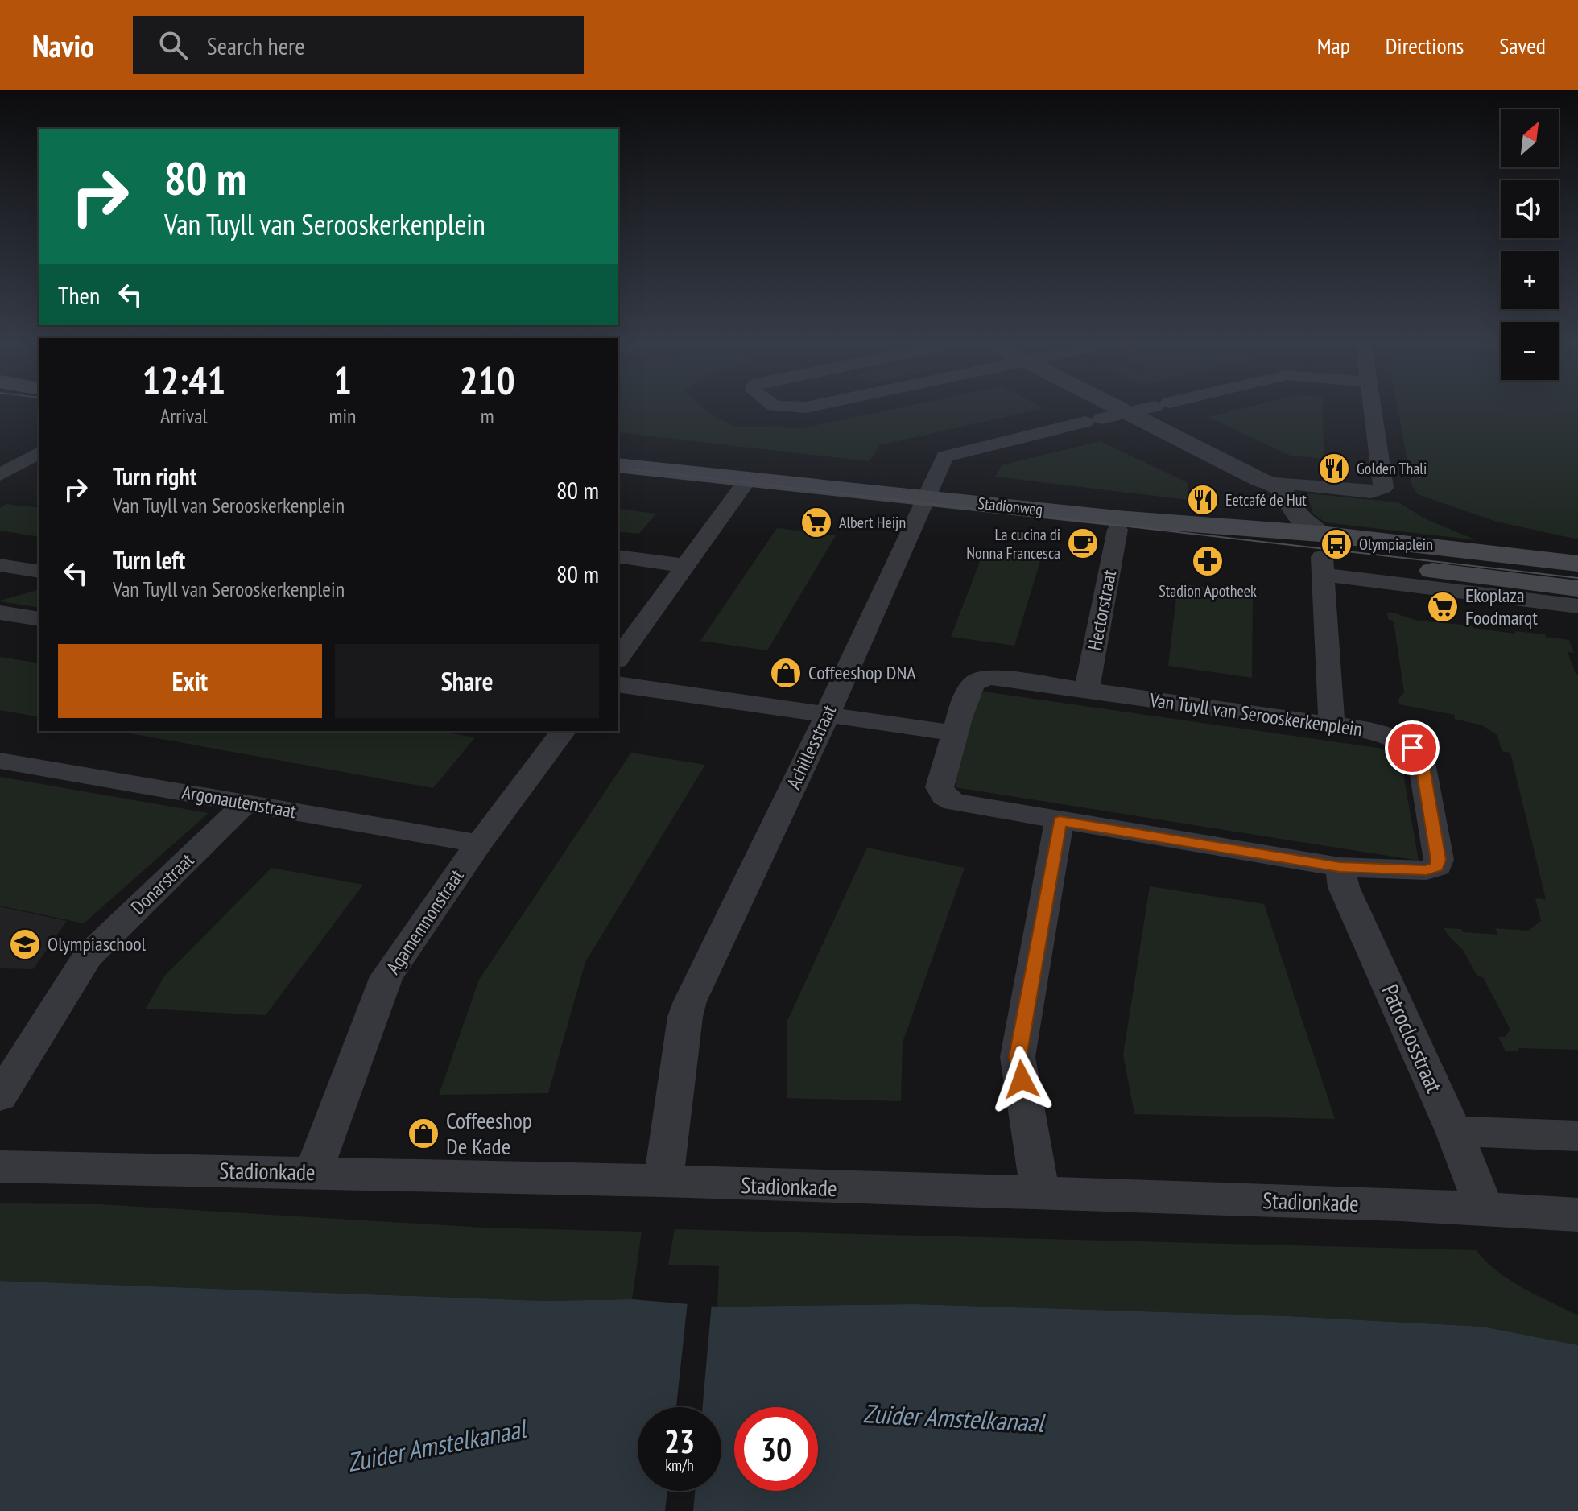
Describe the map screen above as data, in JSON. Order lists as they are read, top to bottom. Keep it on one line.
{"streets":{"main road":["Stadionweg"],"street":["Hectorstraat","Van Tuyll van Serooskerkenplein","Achillesstraat","Argonautenstraat","Donarstraat","Agamemnonstraat","Patroclosstraat","Stadionkade"]},"crossings":[["Stadionweg","Hectorstraat"],["Stadionweg","Achillesstraat"],["Hectorstraat","Van Tuyll van Serooskerkenplein"],["Van Tuyll van Serooskerkenplein","Patroclosstraat"],["Achillesstraat","Stadionkade"],["Argonautenstraat","Donarstraat"],["Argonautenstraat","Agamemnonstraat"],["Agamemnonstraat","Stadionkade"],["Patroclosstraat","Stadionkade"]],"water":["Zuider Amstelkanaal"],"places":{"restaurant":["Golden Thali","Eetcafé de Hut"],"supermarket":["Albert Heijn","Ekoplaza Foodmarqt"],"cafe":["La cucina di Nonna Francesca"],"bus stop":["Olympiaplein"],"pharmacy":["Stadion Apotheek"],"shop":["Coffeeshop DNA","Coffeeshop De Kade"],"school or university":["Olympiaschool"]},"north":"top right","page":{"header":"Navio","search":"Search here","nav":["Map","Directions","Saved"],"map_buttons":["+","−"],"turn":["80 m","Van Tuyll van Serooskerkenplein"],"then":"Then","eta":["12:41","Arrival","1","min","210","m"],"list":[{"name":"Turn right","note":"Van Tuyll van Serooskerkenplein","value":"80 m"},{"name":"Turn left","note":"Van Tuyll van Serooskerkenplein","value":"80 m"}],"buttons":["Exit","Share"],"speed":"23 km/h","limit":"30"}}
